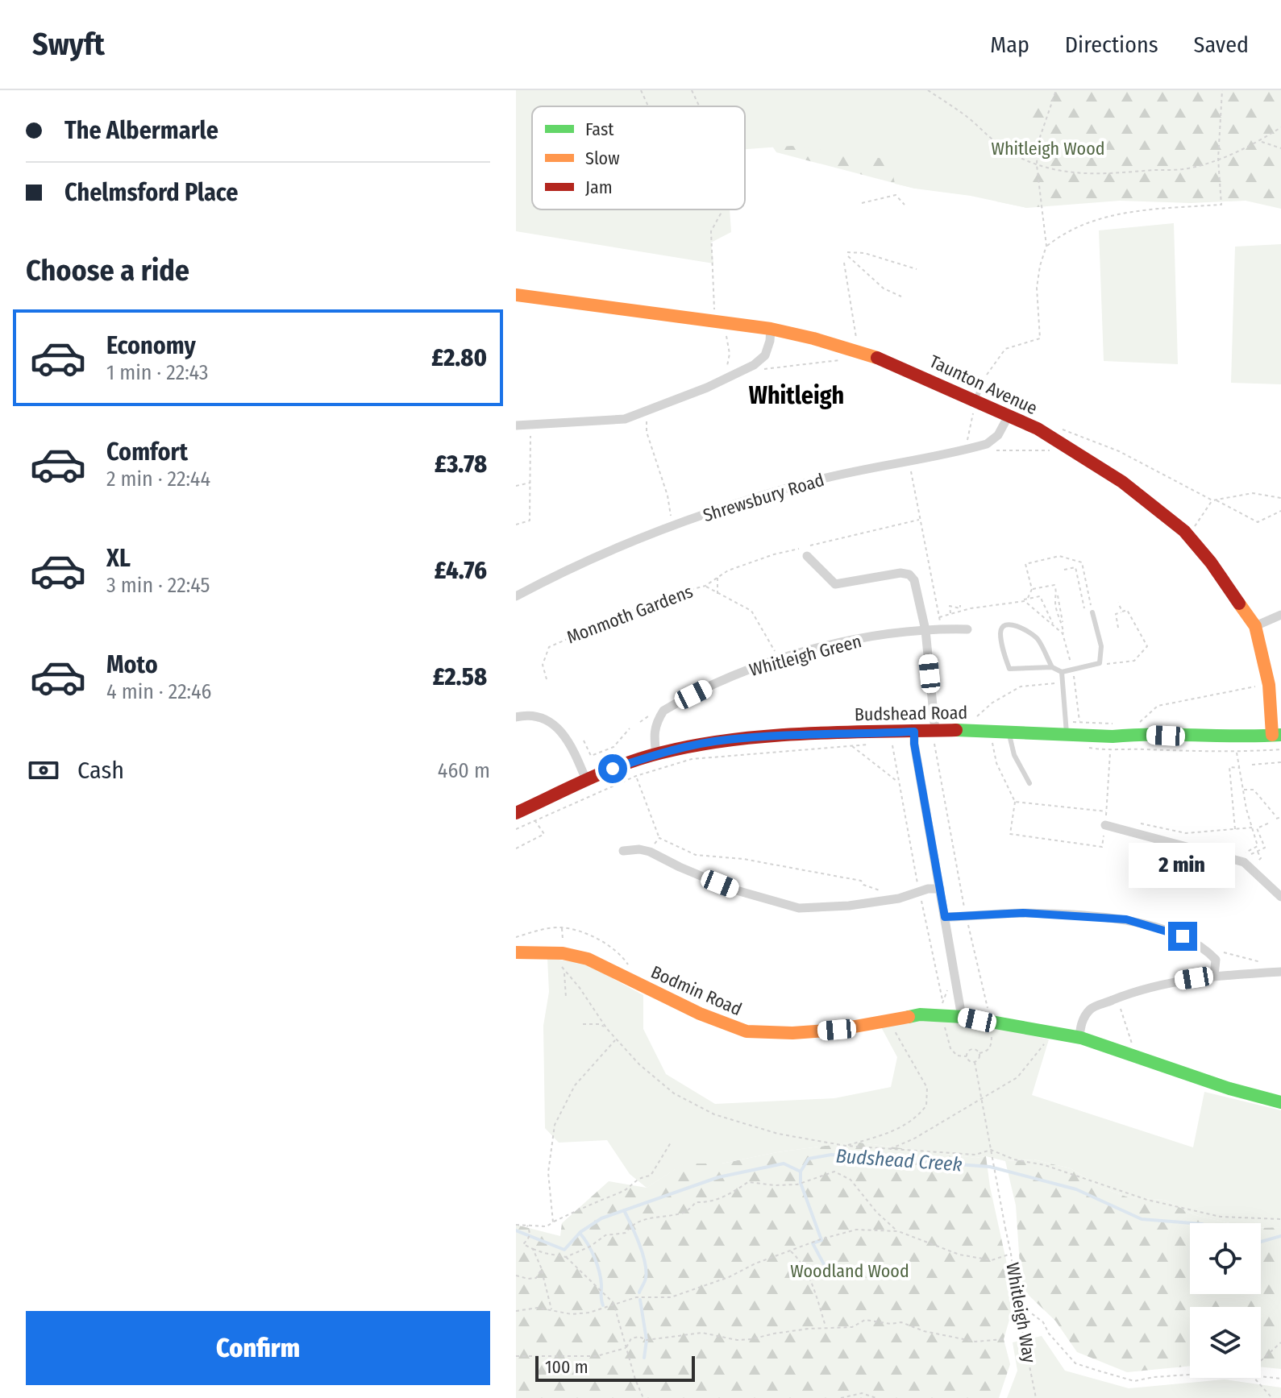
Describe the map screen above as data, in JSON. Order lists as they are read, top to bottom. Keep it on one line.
{"streets":{"street":["Taunton Avenue","Shrewsbury Road","Whitleigh Green","Budshead Road","Bodmin Road"],"path":["Monmoth Gardens","Whitleigh Way"]},"crossings":[["Taunton Avenue","Shrewsbury Road"],["Taunton Avenue","Budshead Road"],["Whitleigh Green","Budshead Road"]],"districts":["Whitleigh"],"water":["Budshead Creek"],"parks":["Whitleigh Wood","Woodland Wood"],"legend":["Fast","Slow","Jam"],"scale_bar":"100 m","page":{"header":"Swyft","nav":["Map","Directions","Saved"],"banner":["The Albermarle","Chelmsford Place"],"heading":"Choose a ride","list":[{"name":"Economy","note":"1 min · 22:43","value":"£2.80"},{"name":"Comfort","note":"2 min · 22:44","value":"£3.78"},{"name":"XL","note":"3 min · 22:45","value":"£4.76"},{"name":"Moto","note":"4 min · 22:46","value":"£2.58"}],"pay":["Cash","460 m"],"bubble":"2 min","buttons":"Confirm","scale":"100 m"}}
